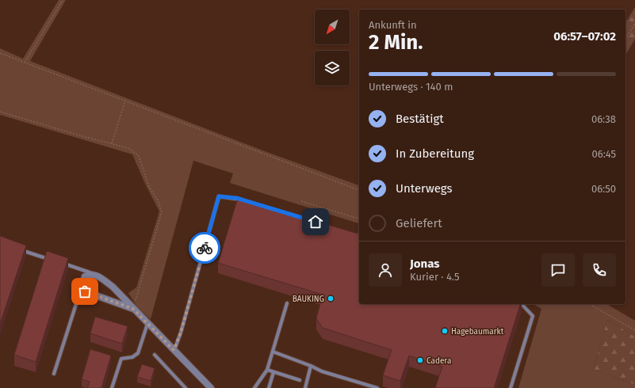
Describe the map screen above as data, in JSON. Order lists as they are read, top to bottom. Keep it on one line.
{"places":["BAUKING","Hagebaumarkt","Cadera"],"north":"bottom left","page":{"heading":["2 Min.","Ankunft in","06:57–07:02"],"panel":["Jonas","Kurier · 4.5"],"bar":"Unterwegs · 140 m","list":[["Bestätigt","06:38"],["In Zubereitung","06:45"],["Unterwegs","06:50"],"Geliefert"]}}
